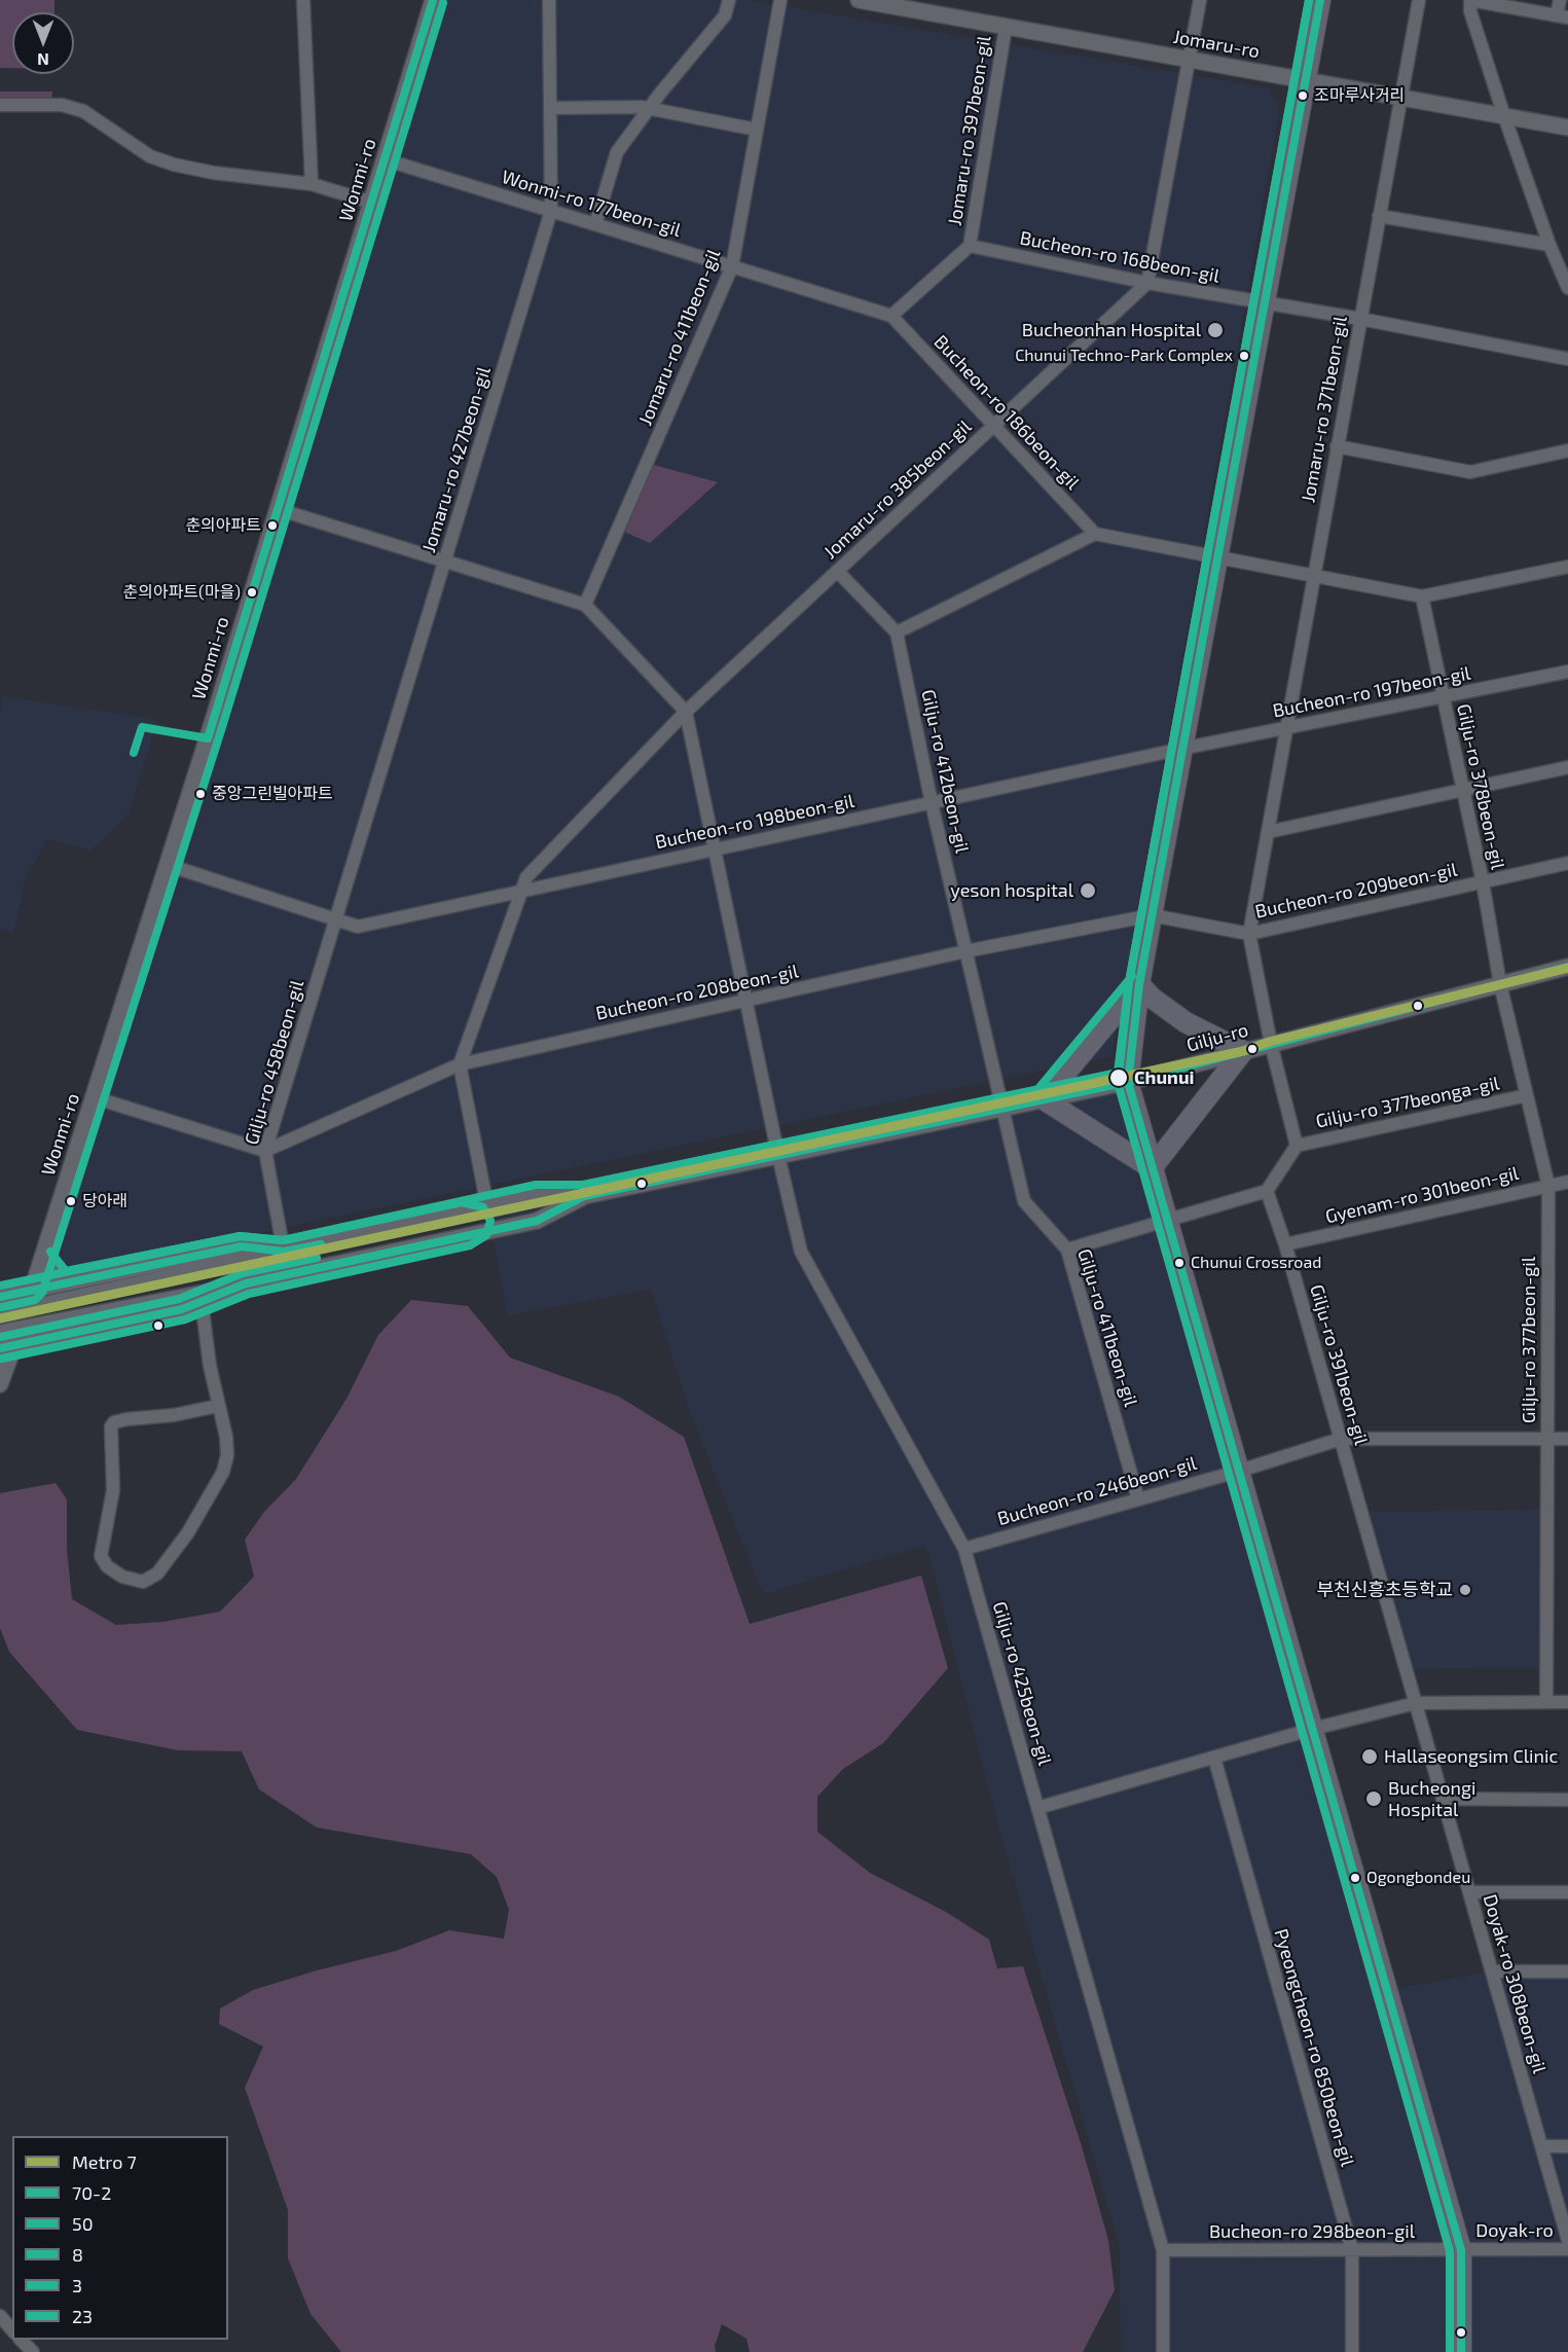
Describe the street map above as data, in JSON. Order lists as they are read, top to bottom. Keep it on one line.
{"streets":{"street":["Jomaru-ro","Jomaru-ro 397beon-gil","Wonmi-ro","Wonmi-ro 177beon-gil","Bucheon-ro 168beon-gil","Jomaru-ro 411beon-gil","Jomaru-ro 371beon-gil","Bucheon-ro 186beon-gil","Jomaru-ro 427beon-gil","Jomaru-ro 385beon-gil","Bucheon-ro 197beon-gil","Gilju-ro 412beon-gil","Gilju-ro 378beon-gil","Bucheon-ro 198beon-gil","Bucheon-ro 209beon-gil","Bucheon-ro 208beon-gil","Gilju-ro","Gilju-ro 458beon-gil","Gilju-ro 377beonga-gil","Gyenam-ro 301beon-gil","Gilju-ro 411beon-gil","Gilju-ro 377beon-gil","Gilju-ro 391beon-gil","Bucheon-ro 246beon-gil","Gilju-ro 425beon-gil","Doyak-ro 308beon-gil","Pyeongcheon-ro 850beon-gil","Doyak-ro","Bucheon-ro 298beon-gil"]},"crossings":[["Jomaru-ro","Jomaru-ro 397beon-gil"],["Jomaru-ro","Jomaru-ro 371beon-gil"],["Jomaru-ro 397beon-gil","Wonmi-ro 177beon-gil"],["Jomaru-ro 397beon-gil","Bucheon-ro 168beon-gil"],["Jomaru-ro 397beon-gil","Bucheon-ro 186beon-gil"],["Wonmi-ro","Wonmi-ro 177beon-gil"],["Wonmi-ro","Bucheon-ro 198beon-gil"],["Wonmi-ro","Gilju-ro"],["Wonmi-ro 177beon-gil","Jomaru-ro 411beon-gil"],["Wonmi-ro 177beon-gil","Bucheon-ro 186beon-gil"],["Wonmi-ro 177beon-gil","Jomaru-ro 427beon-gil"],["Bucheon-ro 168beon-gil","Jomaru-ro 371beon-gil"],["Bucheon-ro 168beon-gil","Jomaru-ro 385beon-gil"],["Jomaru-ro 371beon-gil","Bucheon-ro 197beon-gil"],["Jomaru-ro 371beon-gil","Bucheon-ro 209beon-gil"],["Bucheon-ro 186beon-gil","Jomaru-ro 385beon-gil"],["Jomaru-ro 427beon-gil","Bucheon-ro 198beon-gil"],["Jomaru-ro 427beon-gil","Gilju-ro 458beon-gil"],["Jomaru-ro 385beon-gil","Bucheon-ro 198beon-gil"],["Jomaru-ro 385beon-gil","Bucheon-ro 208beon-gil"],["Jomaru-ro 385beon-gil","Gilju-ro 425beon-gil"],["Bucheon-ro 197beon-gil","Gilju-ro 378beon-gil"],["Bucheon-ro 197beon-gil","Bucheon-ro 198beon-gil"],["Gilju-ro 412beon-gil","Bucheon-ro 198beon-gil"],["Gilju-ro 412beon-gil","Bucheon-ro 208beon-gil"],["Gilju-ro 412beon-gil","Gilju-ro"],["Gilju-ro 412beon-gil","Gilju-ro 411beon-gil"],["Gilju-ro 378beon-gil","Bucheon-ro 209beon-gil"],["Gilju-ro 378beon-gil","Gilju-ro"],["Gilju-ro 378beon-gil","Gilju-ro 377beon-gil"],["Bucheon-ro 198beon-gil","Gilju-ro 458beon-gil"],["Bucheon-ro 198beon-gil","Gilju-ro 425beon-gil"],["Bucheon-ro 209beon-gil","Bucheon-ro 208beon-gil"],["Bucheon-ro 208beon-gil","Gilju-ro 458beon-gil"],["Bucheon-ro 208beon-gil","Gilju-ro 425beon-gil"],["Gilju-ro","Gilju-ro 458beon-gil"],["Gilju-ro","Gilju-ro 411beon-gil"],["Gilju-ro","Gilju-ro 377beon-gil"],["Gilju-ro","Gilju-ro 425beon-gil"],["Gilju-ro 377beonga-gil","Gilju-ro 377beon-gil"],["Gyenam-ro 301beon-gil","Gilju-ro 377beon-gil"],["Gyenam-ro 301beon-gil","Gilju-ro 391beon-gil"],["Gilju-ro 411beon-gil","Bucheon-ro 246beon-gil"],["Gilju-ro 377beon-gil","Bucheon-ro 246beon-gil"],["Gilju-ro 391beon-gil","Bucheon-ro 246beon-gil"],["Gilju-ro 391beon-gil","Doyak-ro 308beon-gil"],["Bucheon-ro 246beon-gil","Gilju-ro 425beon-gil"],["Gilju-ro 425beon-gil","Bucheon-ro 298beon-gil"],["Pyeongcheon-ro 850beon-gil","Bucheon-ro 298beon-gil"],["Doyak-ro","Bucheon-ro 298beon-gil"]],"places":["조마루사거리","Bucheonhan Hospital","Chunui Techno-Park Complex","춘의아파트","춘의아파트(마을)","중앙그린빌아파트","yeson hospital","Chunui","당아래","Chunui Crossroad","부천신흥초등학교","Hallaseongsim Clinic","Bucheongi Hospital","Ogongbondeu"],"lines":["transit line 70-2","transit line 50","transit line 8","transit line 3","transit line 23","metro line 7"],"legend":["Metro 7","70-2","50","8","3","23"],"north":"bottom"}
